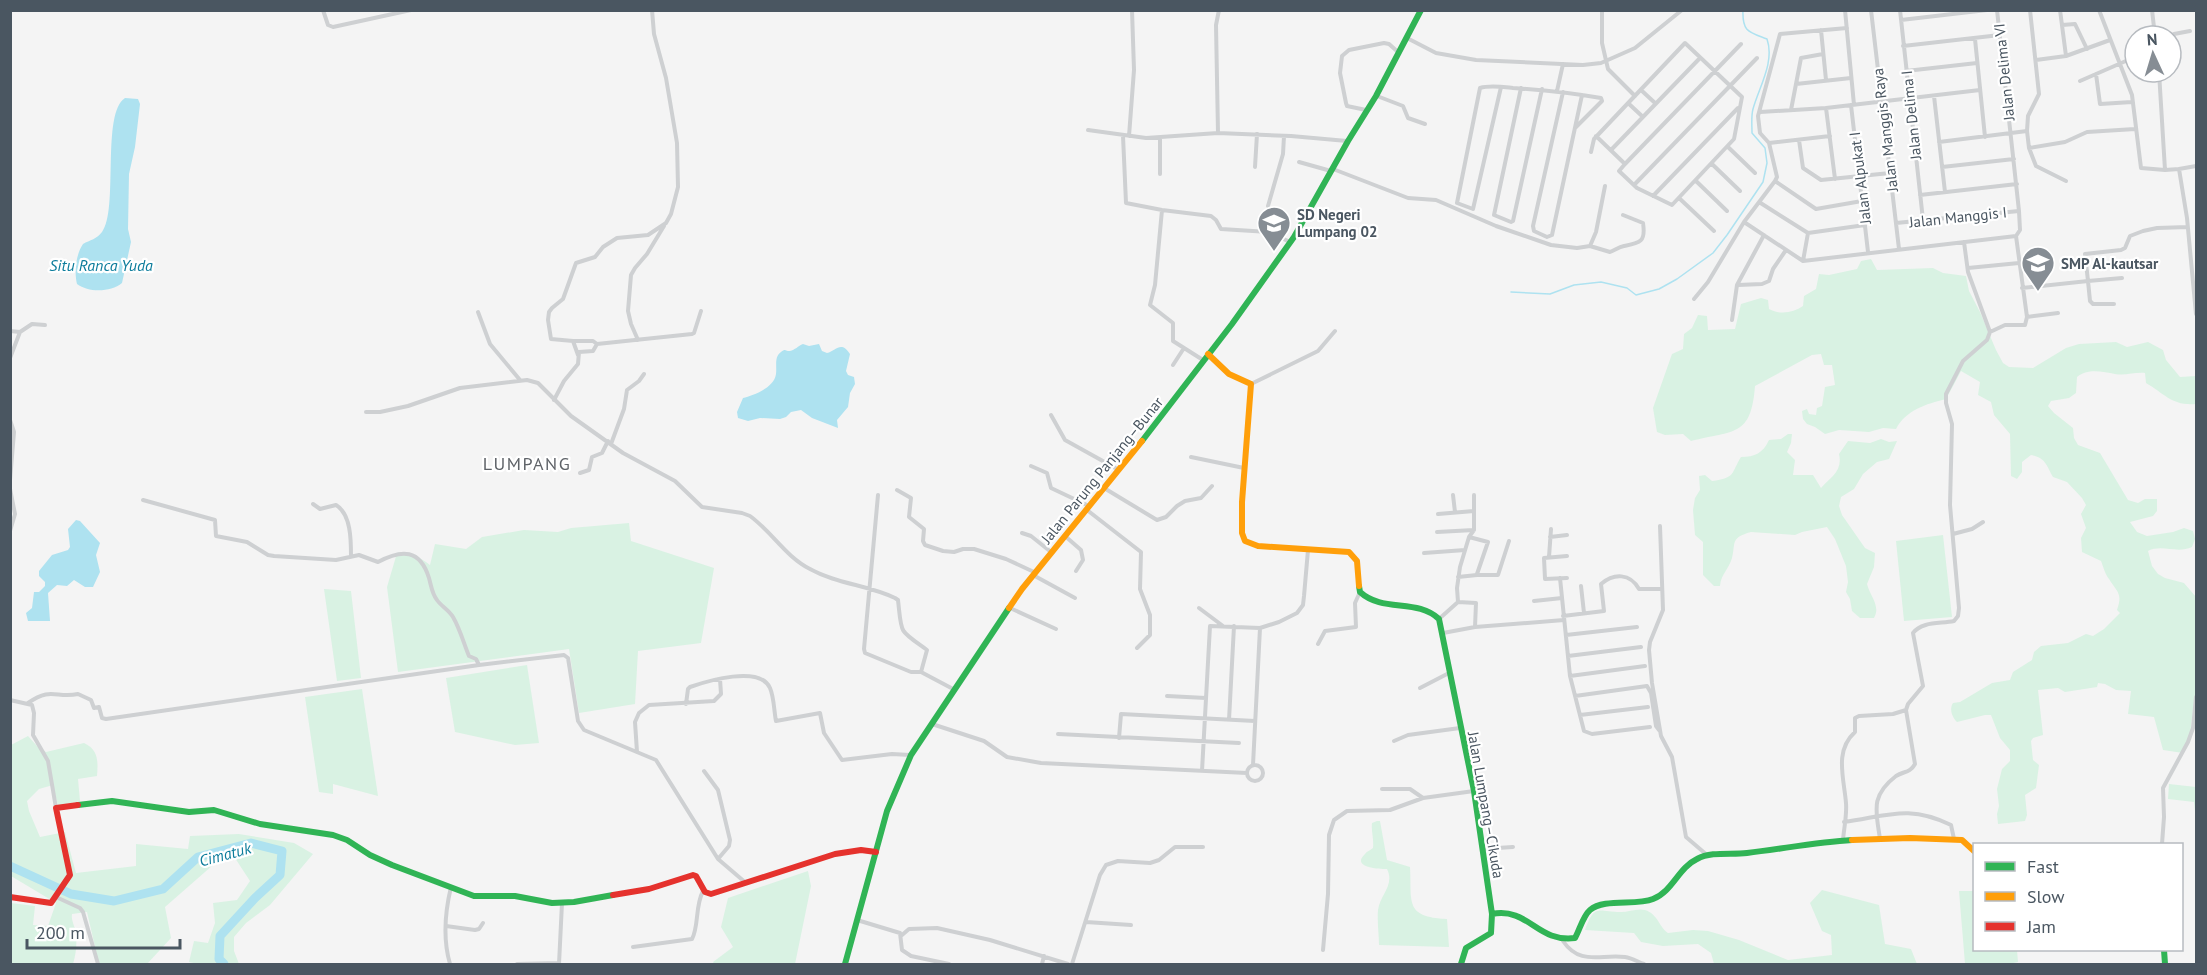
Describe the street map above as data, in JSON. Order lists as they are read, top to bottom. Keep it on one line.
{"streets":{"street":["Jalan Delima VI","Jalan Delima I","Jalan Manggis Raya","Jalan Alpukat I","Jalan Manggis I","Jalan Parung Panjang–Bunar","Jalan Lumpang–Cikuda"]},"crossings":[["Jalan Delima VI","Jalan Manggis I"],["Jalan Delima I","Jalan Manggis I"],["Jalan Manggis Raya","Jalan Manggis I"]],"districts":["LUMPANG"],"water":["Situ Ranca Yuda","Cimatuk"],"places":{"school or university":["SD Negeri Lumpang 02","SMP Al-kautsar"]},"legend":["Fast","Slow","Jam"],"scale_bar":"200 m","north":"top"}
